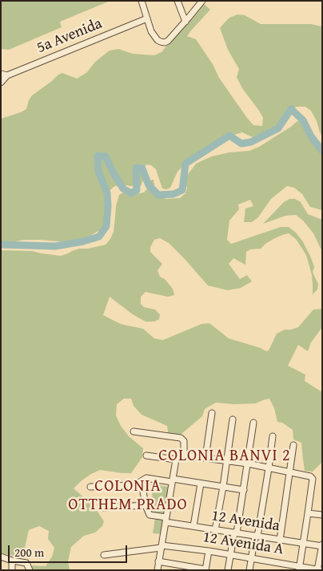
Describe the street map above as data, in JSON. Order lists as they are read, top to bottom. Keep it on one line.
{"streets":{"street":["5a Avenida","12 Avenida","12 Avenida A"]},"districts":["COLONIA BANVI 2","COLONIA OTTHEM PRADO"],"scale_bar":"200 m"}
